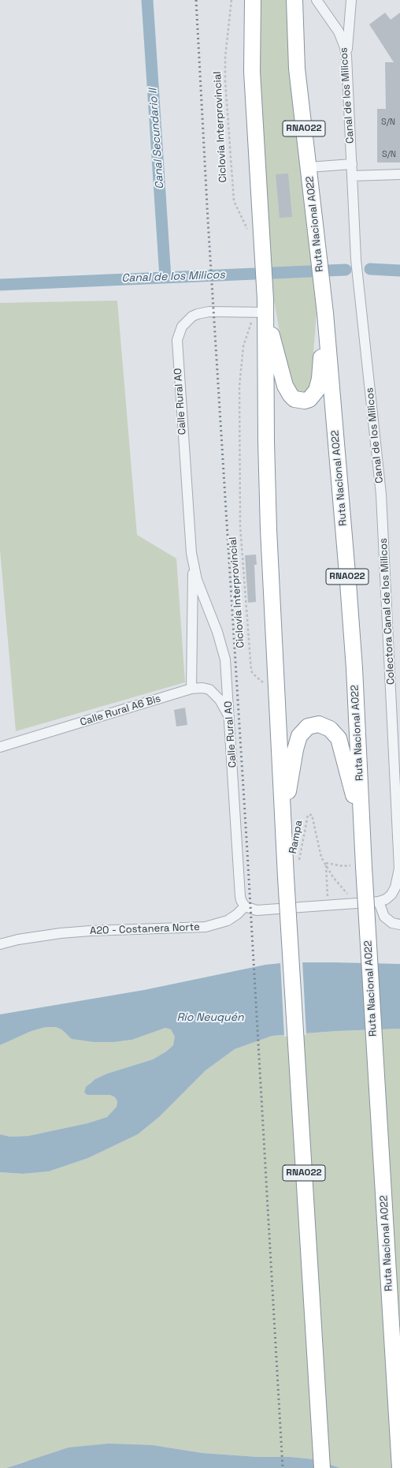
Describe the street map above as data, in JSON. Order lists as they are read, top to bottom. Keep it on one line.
{"streets":{"highway":["RNA022","Ruta Nacional A022"],"street":["Canal de los Milicos","Calle Rural A0","Colectora Canal de los Milicos","Calle Rural A6 Bis","A20 - Costanera Norte"],"path":["Ciclovía Interprovincial","Rampa"]},"crossings":[["Canal de los Milicos","Colectora Canal de los Milicos"],["Ciclovía Interprovincial","RNA022"],["Ciclovía Interprovincial","Calle Rural A0"],["RNA022","Calle Rural A0"],["Calle Rural A0","Calle Rural A6 Bis"],["Calle Rural A0","A20 - Costanera Norte"]],"water":["Canal Secundario II","Canal de los Milicos","Río Neuquén"],"house_numbers":["S/N","S/N"]}
